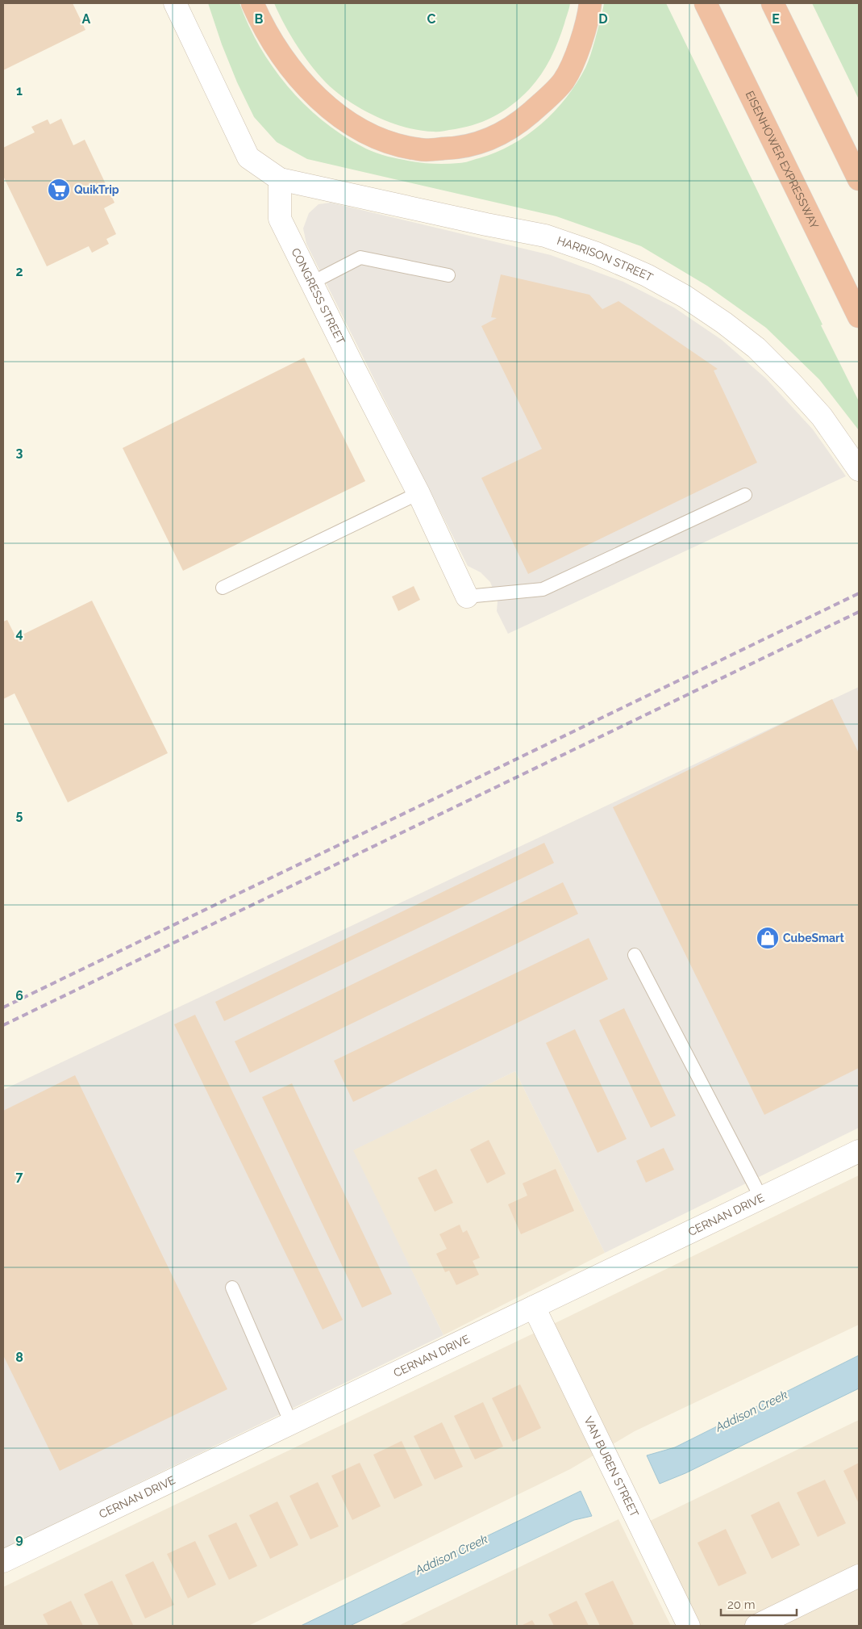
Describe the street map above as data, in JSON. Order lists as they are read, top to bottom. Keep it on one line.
{"streets":{"highway":["EISENHOWER EXPRESSWAY"],"street":["HARRISON STREET","CONGRESS STREET","CERNAN DRIVE","VAN BUREN STREET"]},"crossings":[["HARRISON STREET","CONGRESS STREET"],["CERNAN DRIVE","VAN BUREN STREET"]],"water":["Addison Creek"],"places":{"supermarket":["QuikTrip"],"shop":["CubeSmart"]},"scale_bar":"20 m","grid":{"columns":["A","B","C","D","E"],"rows":["1","2","3","4","5","6","7","8","9"]}}
